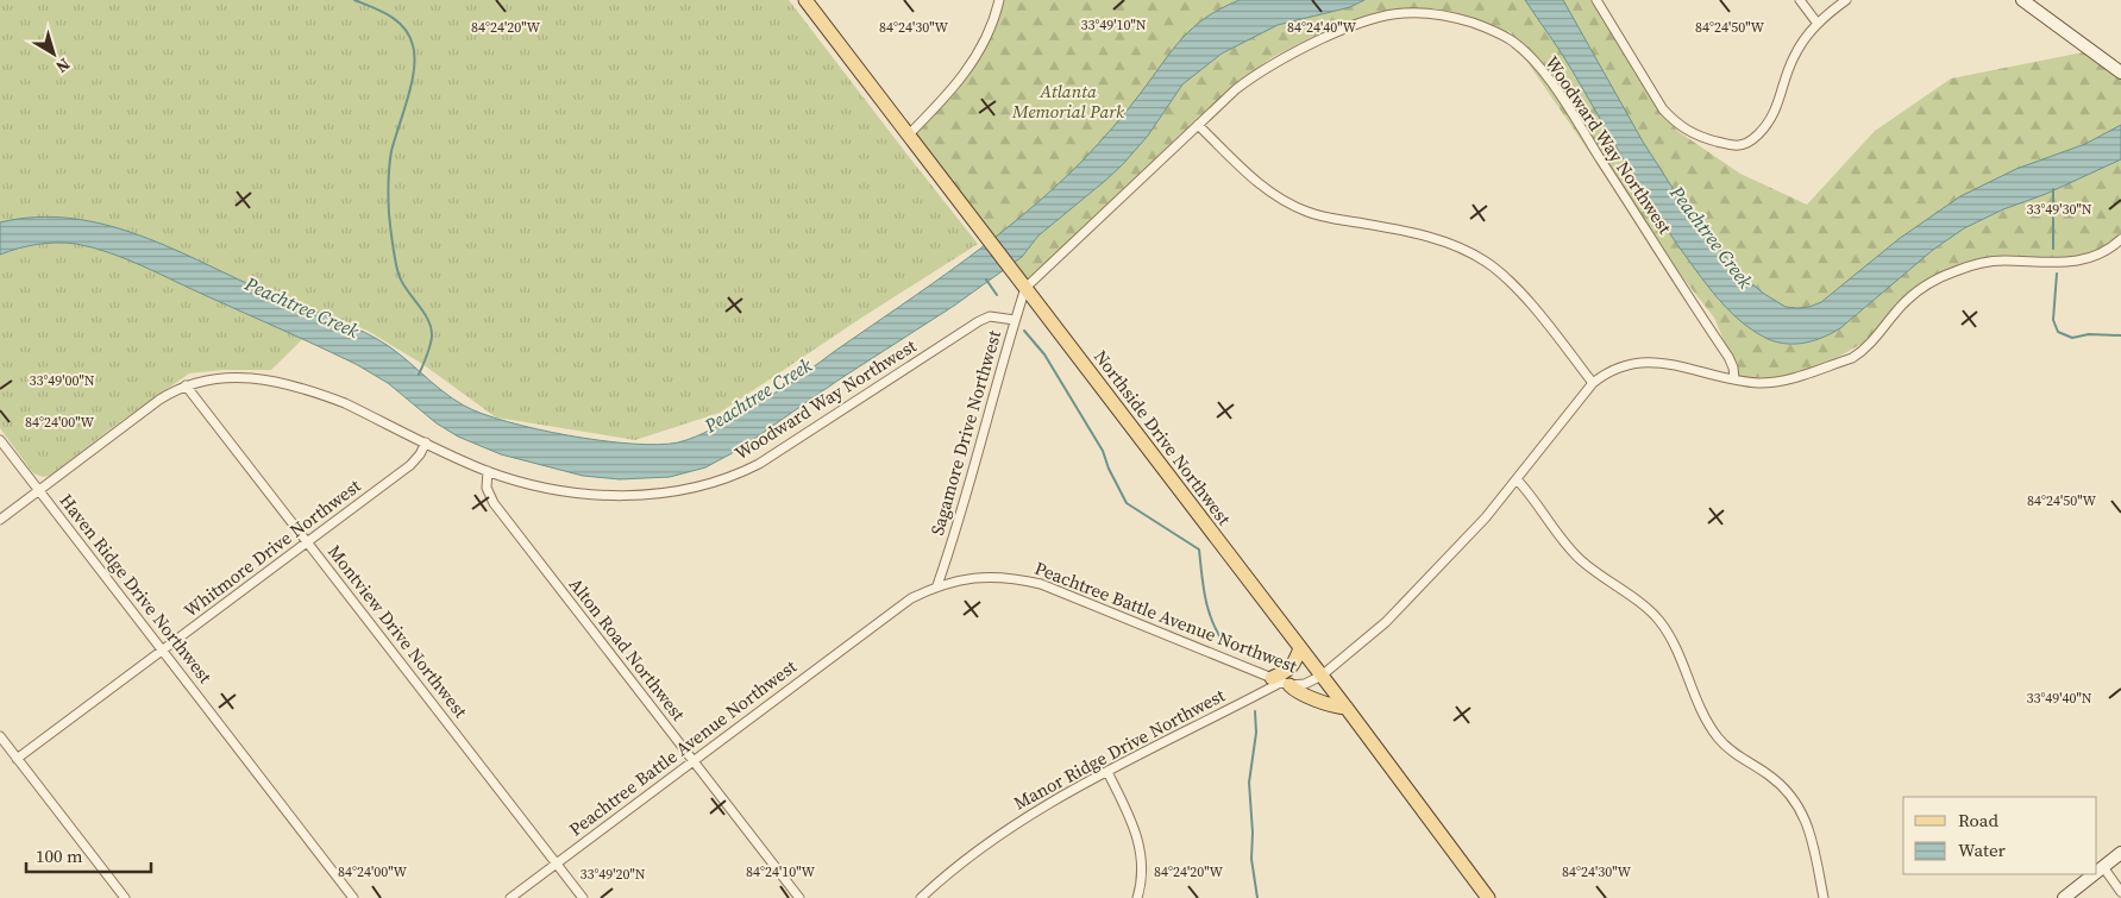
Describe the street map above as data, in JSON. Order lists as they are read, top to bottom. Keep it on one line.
{"streets":{"main road":["Northside Drive Northwest"],"street":["Woodward Way Northwest","Sagamore Drive Northwest","Whitmore Drive Northwest","Haven Ridge Drive Northwest","Peachtree Battle Avenue Northwest","Montview Drive Northwest","Alton Road Northwest","Manor Ridge Drive Northwest"]},"crossings":[["Woodward Way Northwest","Sagamore Drive Northwest"],["Woodward Way Northwest","Northside Drive Northwest"],["Woodward Way Northwest","Whitmore Drive Northwest"],["Woodward Way Northwest","Haven Ridge Drive Northwest"],["Woodward Way Northwest","Peachtree Battle Avenue Northwest"],["Woodward Way Northwest","Montview Drive Northwest"],["Woodward Way Northwest","Alton Road Northwest"],["Sagamore Drive Northwest","Northside Drive Northwest"],["Sagamore Drive Northwest","Peachtree Battle Avenue Northwest"],["Northside Drive Northwest","Peachtree Battle Avenue Northwest"],["Whitmore Drive Northwest","Haven Ridge Drive Northwest"],["Whitmore Drive Northwest","Montview Drive Northwest"],["Peachtree Battle Avenue Northwest","Montview Drive Northwest"],["Peachtree Battle Avenue Northwest","Alton Road Northwest"],["Peachtree Battle Avenue Northwest","Manor Ridge Drive Northwest"]],"water":["Peachtree Creek"],"parks":["Atlanta Memorial Park"],"legend":["Road","Water"],"scale_bar":"100 m","north":"bottom right","coordinates":["33°49'10\"N","84°24'20\"W","84°24'30\"W","84°24'40\"W","84°24'50\"W","33°49'30\"N","33°49'00\"N","84°24'00\"W","33°49'40\"N","84°24'10\"W","33°49'20\"N"]}
